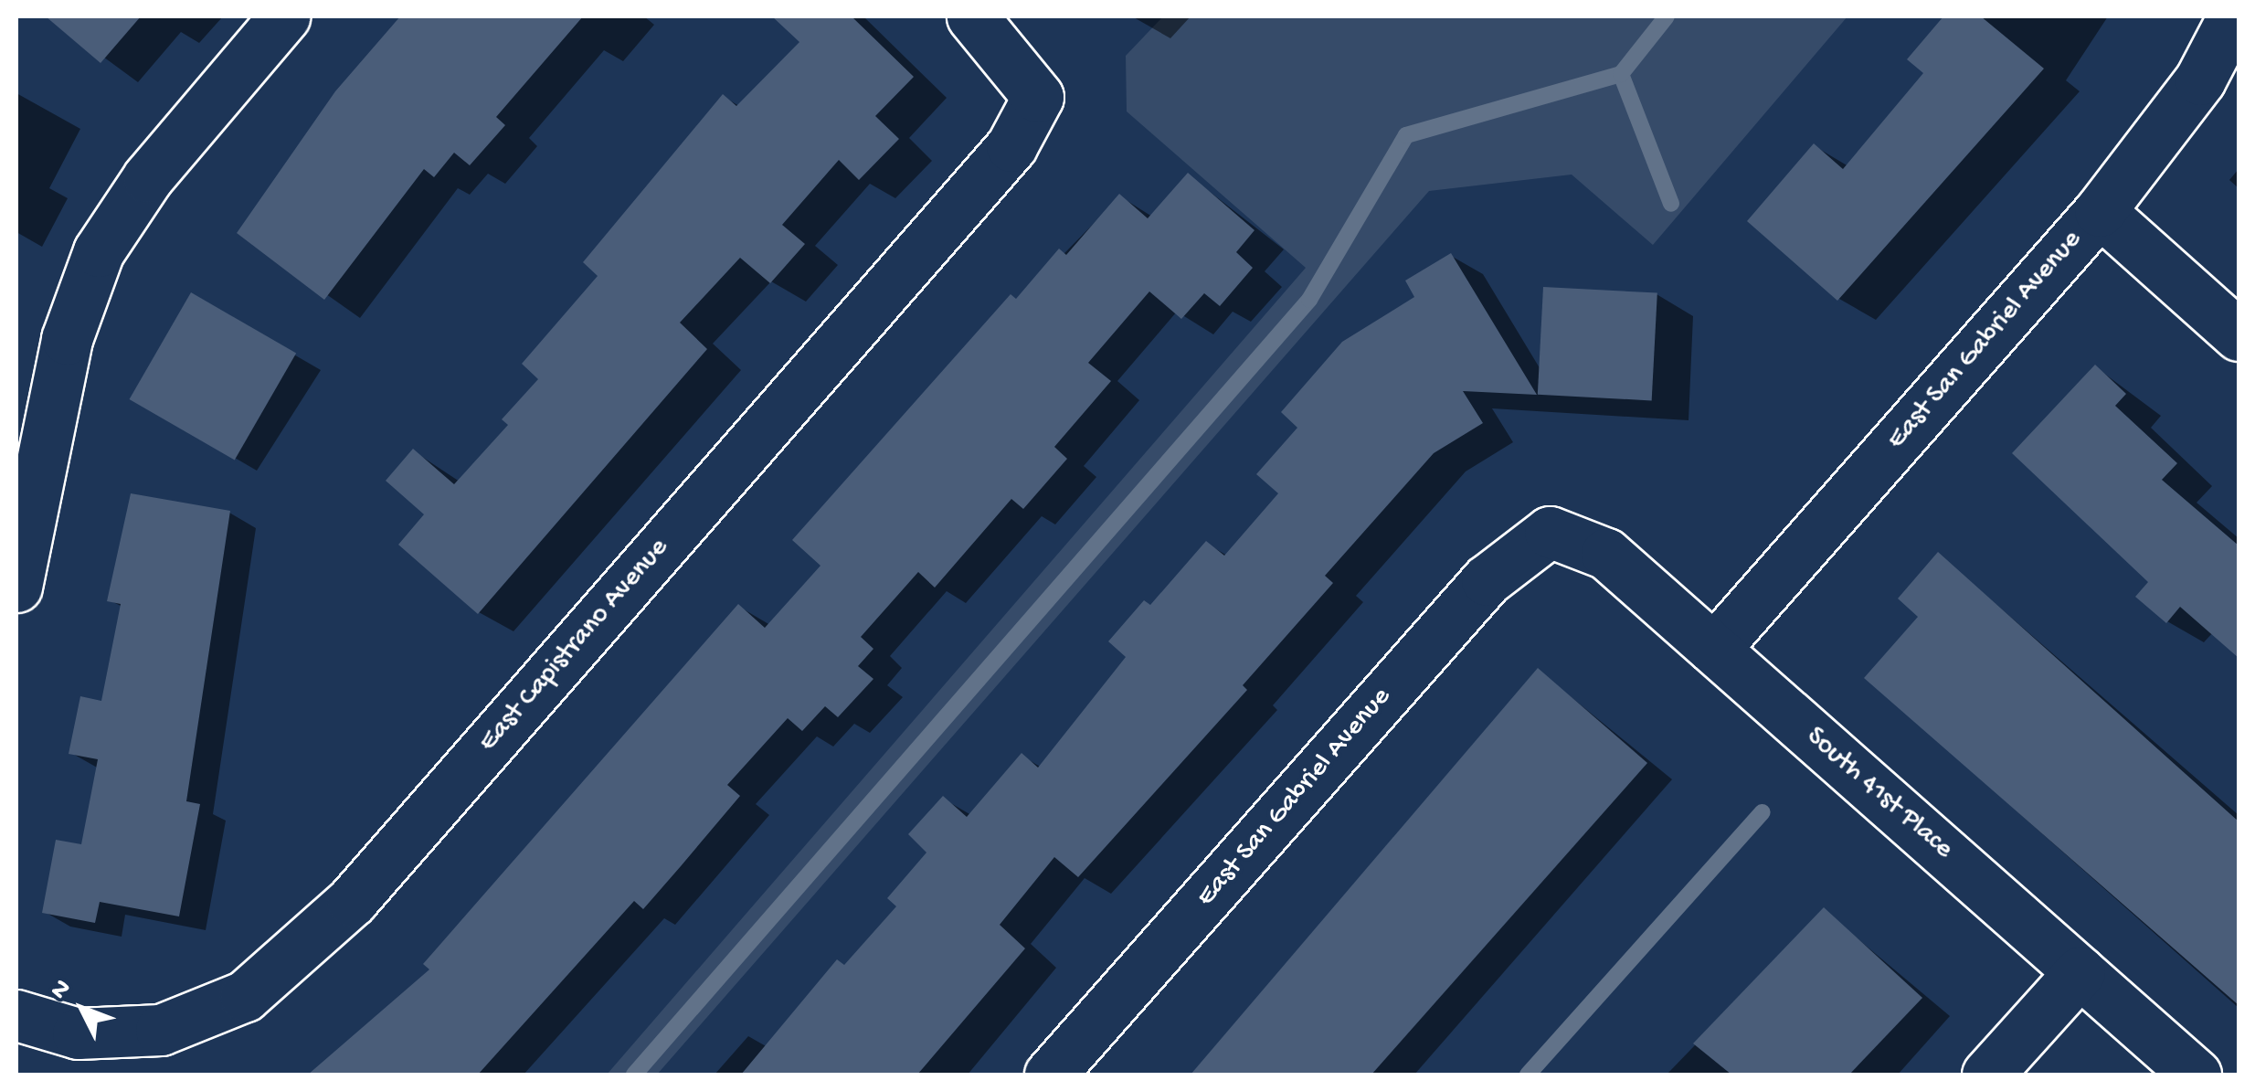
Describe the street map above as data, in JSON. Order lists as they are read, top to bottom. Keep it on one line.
{"streets":{"street":["East San Gabriel Avenue","East Capistrano Avenue","South 41st Place"]},"crossings":[["East San Gabriel Avenue","South 41st Place"]],"north":"top left"}
